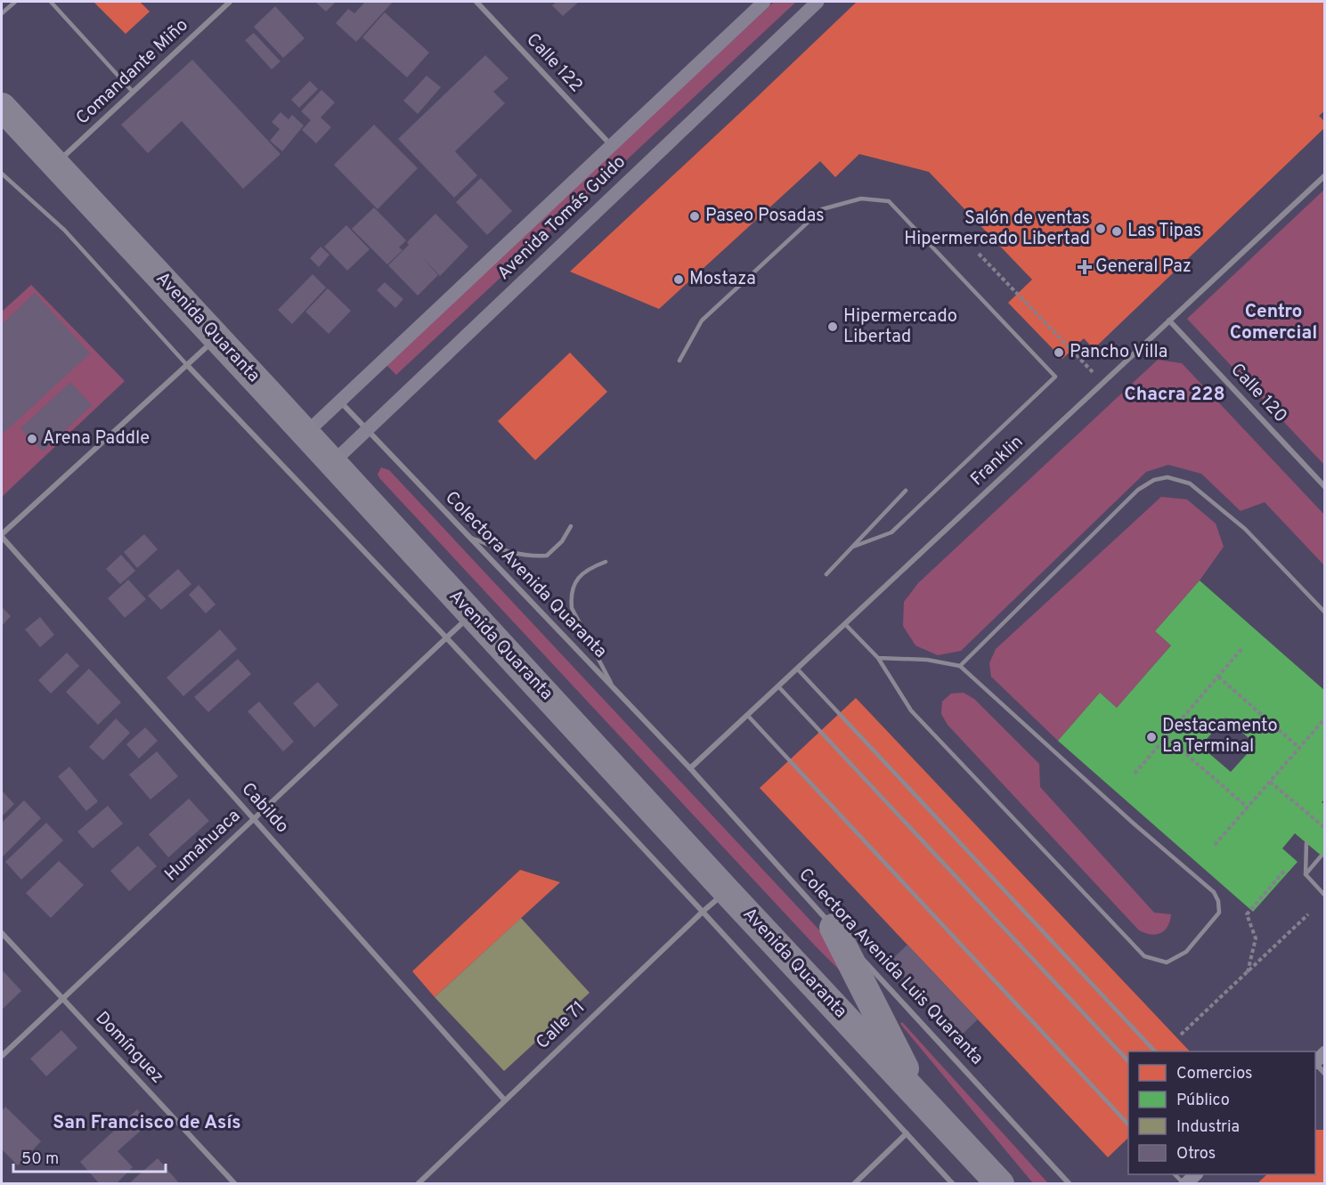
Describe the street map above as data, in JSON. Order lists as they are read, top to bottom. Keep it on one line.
{"streets":{"highway":["Avenida Quaranta"],"main road":["Avenida Tomás Guido"],"street":["Calle 122","Comandante Miño","Calle 120","Franklin","Colectora Avenida Quaranta","Cabildo","Humahuaca","Colectora Avenida Luis Quaranta","Calle 71","Domínguez"]},"crossings":[["Calle 122","Avenida Tomás Guido"],["Comandante Miño","Avenida Quaranta"],["Avenida Tomás Guido","Avenida Quaranta"],["Avenida Tomás Guido","Colectora Avenida Quaranta"],["Avenida Quaranta","Humahuaca"],["Avenida Quaranta","Calle 71"],["Calle 120","Franklin"],["Franklin","Colectora Avenida Quaranta"],["Franklin","Colectora Avenida Luis Quaranta"],["Colectora Avenida Quaranta","Colectora Avenida Luis Quaranta"],["Cabildo","Humahuaca"],["Cabildo","Calle 71"],["Humahuaca","Domínguez"]],"districts":["Centro Comercial","Chacra 228","San Francisco de Asís"],"places":{"other":["Paseo Posadas","Salón de ventas Hipermercado Libertad","Las Tipas","Mostaza","Hipermercado Libertad","Pancho Villa","Arena Paddle","Destacamento La Terminal"],"health":["General Paz"]},"legend":["Comercios","Público","Industria","Otros"],"scale_bar":"50 m"}
